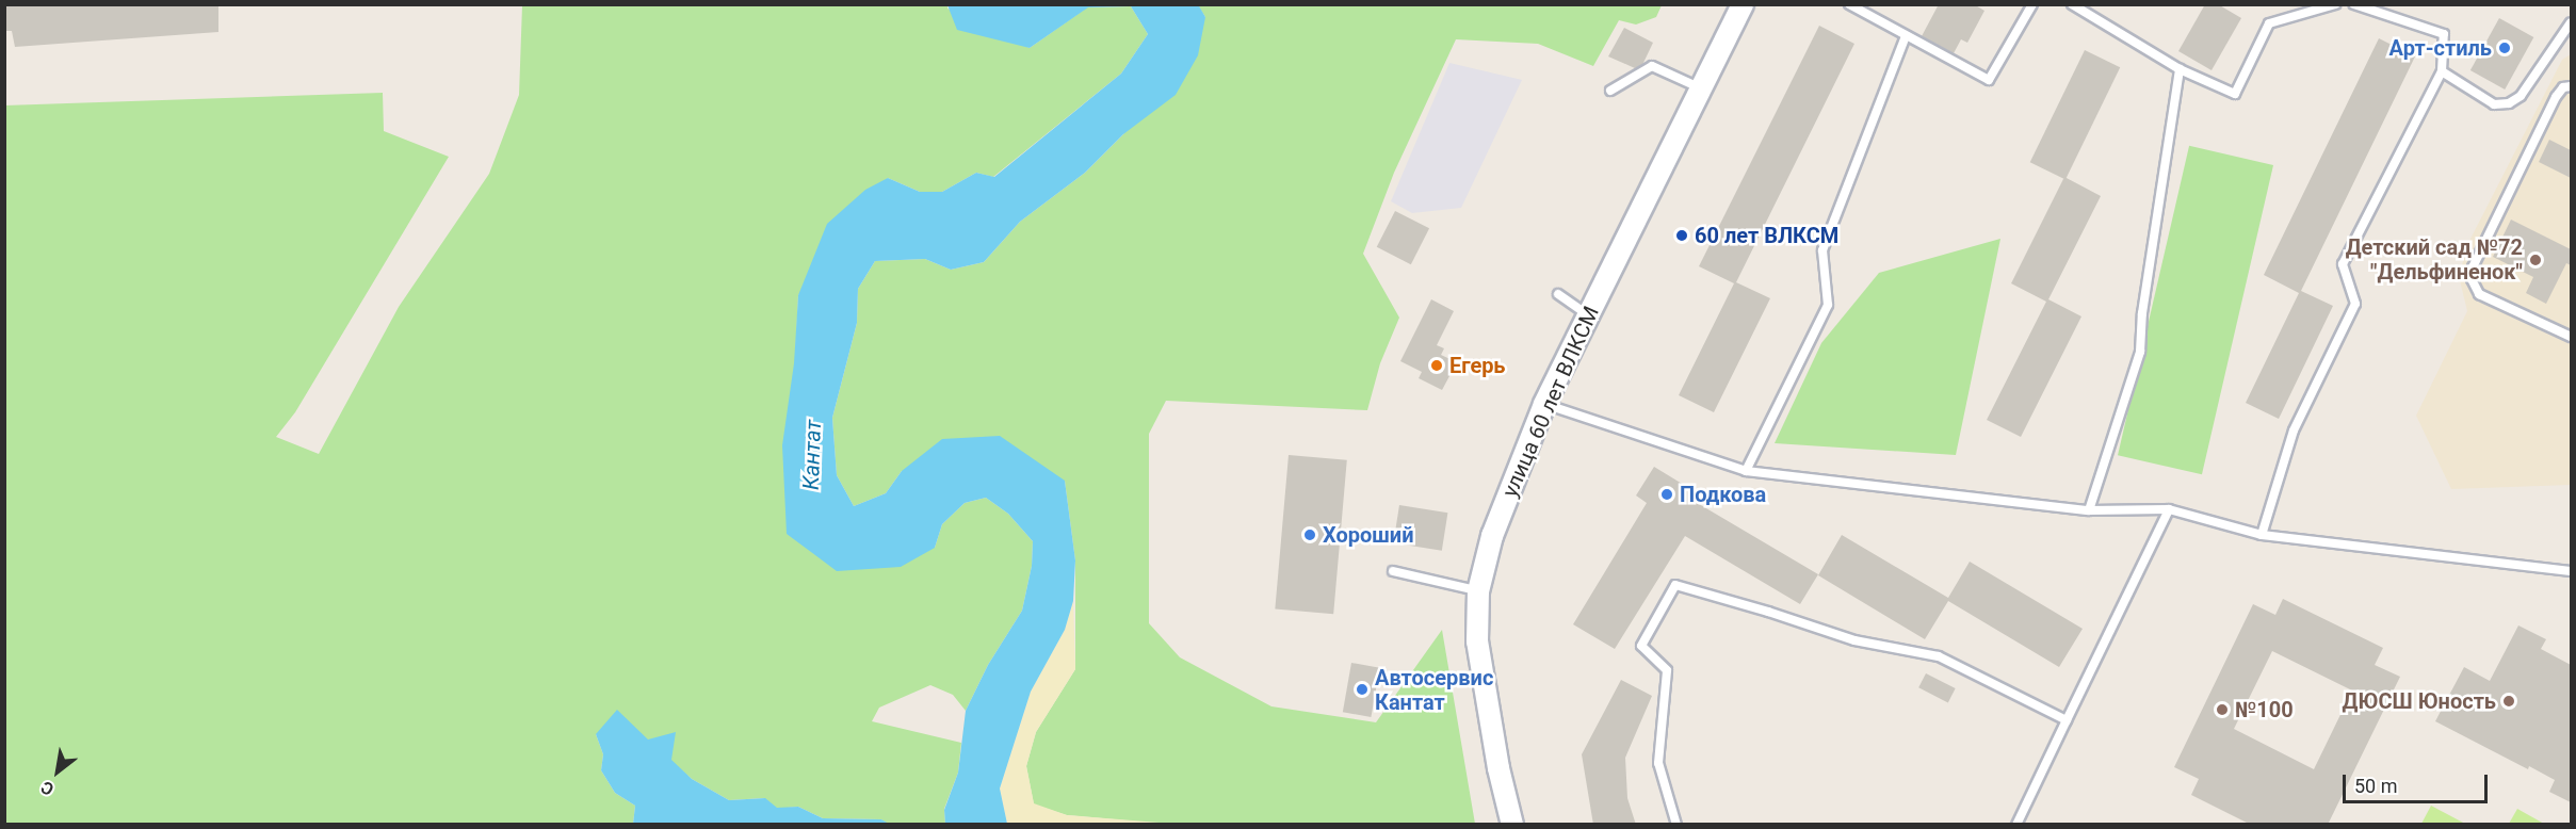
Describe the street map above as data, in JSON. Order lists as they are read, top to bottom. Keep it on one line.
{"streets":{"street":["улица 60 лет ВЛКСМ"]},"water":["Кантат"],"places":["Арт-стиль","60 лет ВЛКСМ","Детский сад №72 \"Дельфиненок\"","Егерь","Подкова","Хороший","Автосервис Кантат","ДЮСШ Юность","№100"],"scale_bar":"50 m","north":"bottom left"}
